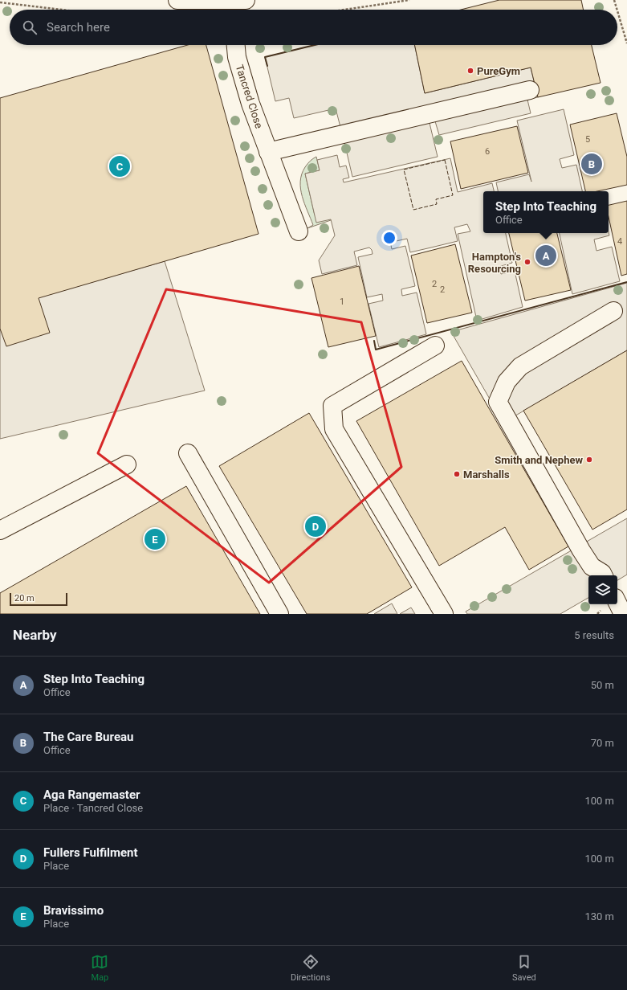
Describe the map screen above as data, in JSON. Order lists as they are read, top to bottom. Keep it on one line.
{"streets":{"street":["Tancred Close"]},"places":["PureGym","Hampton's Resourcing","Smith and Nephew","Marshalls"],"house_numbers":["5","6","4","2","2","1"],"scale_bar":"20 m","page":{"search":"Search here","pins":["B","C","A","D","E"],"popup":["Step Into Teaching","Office"],"scale":"20 m","heading":["Nearby","5 results"],"list":[{"mark":"A","name":"Step Into Teaching","note":"Office","value":"50 m"},{"mark":"B","name":"The Care Bureau","note":"Office","value":"70 m"},{"mark":"C","name":"Aga Rangemaster","note":"Place · Tancred Close","value":"100 m"},{"mark":"D","name":"Fullers Fulfilment","note":"Place","value":"100 m"},{"mark":"E","name":"Bravissimo","note":"Place","value":"130 m"}],"nav":["Map","Directions","Saved"]}}
